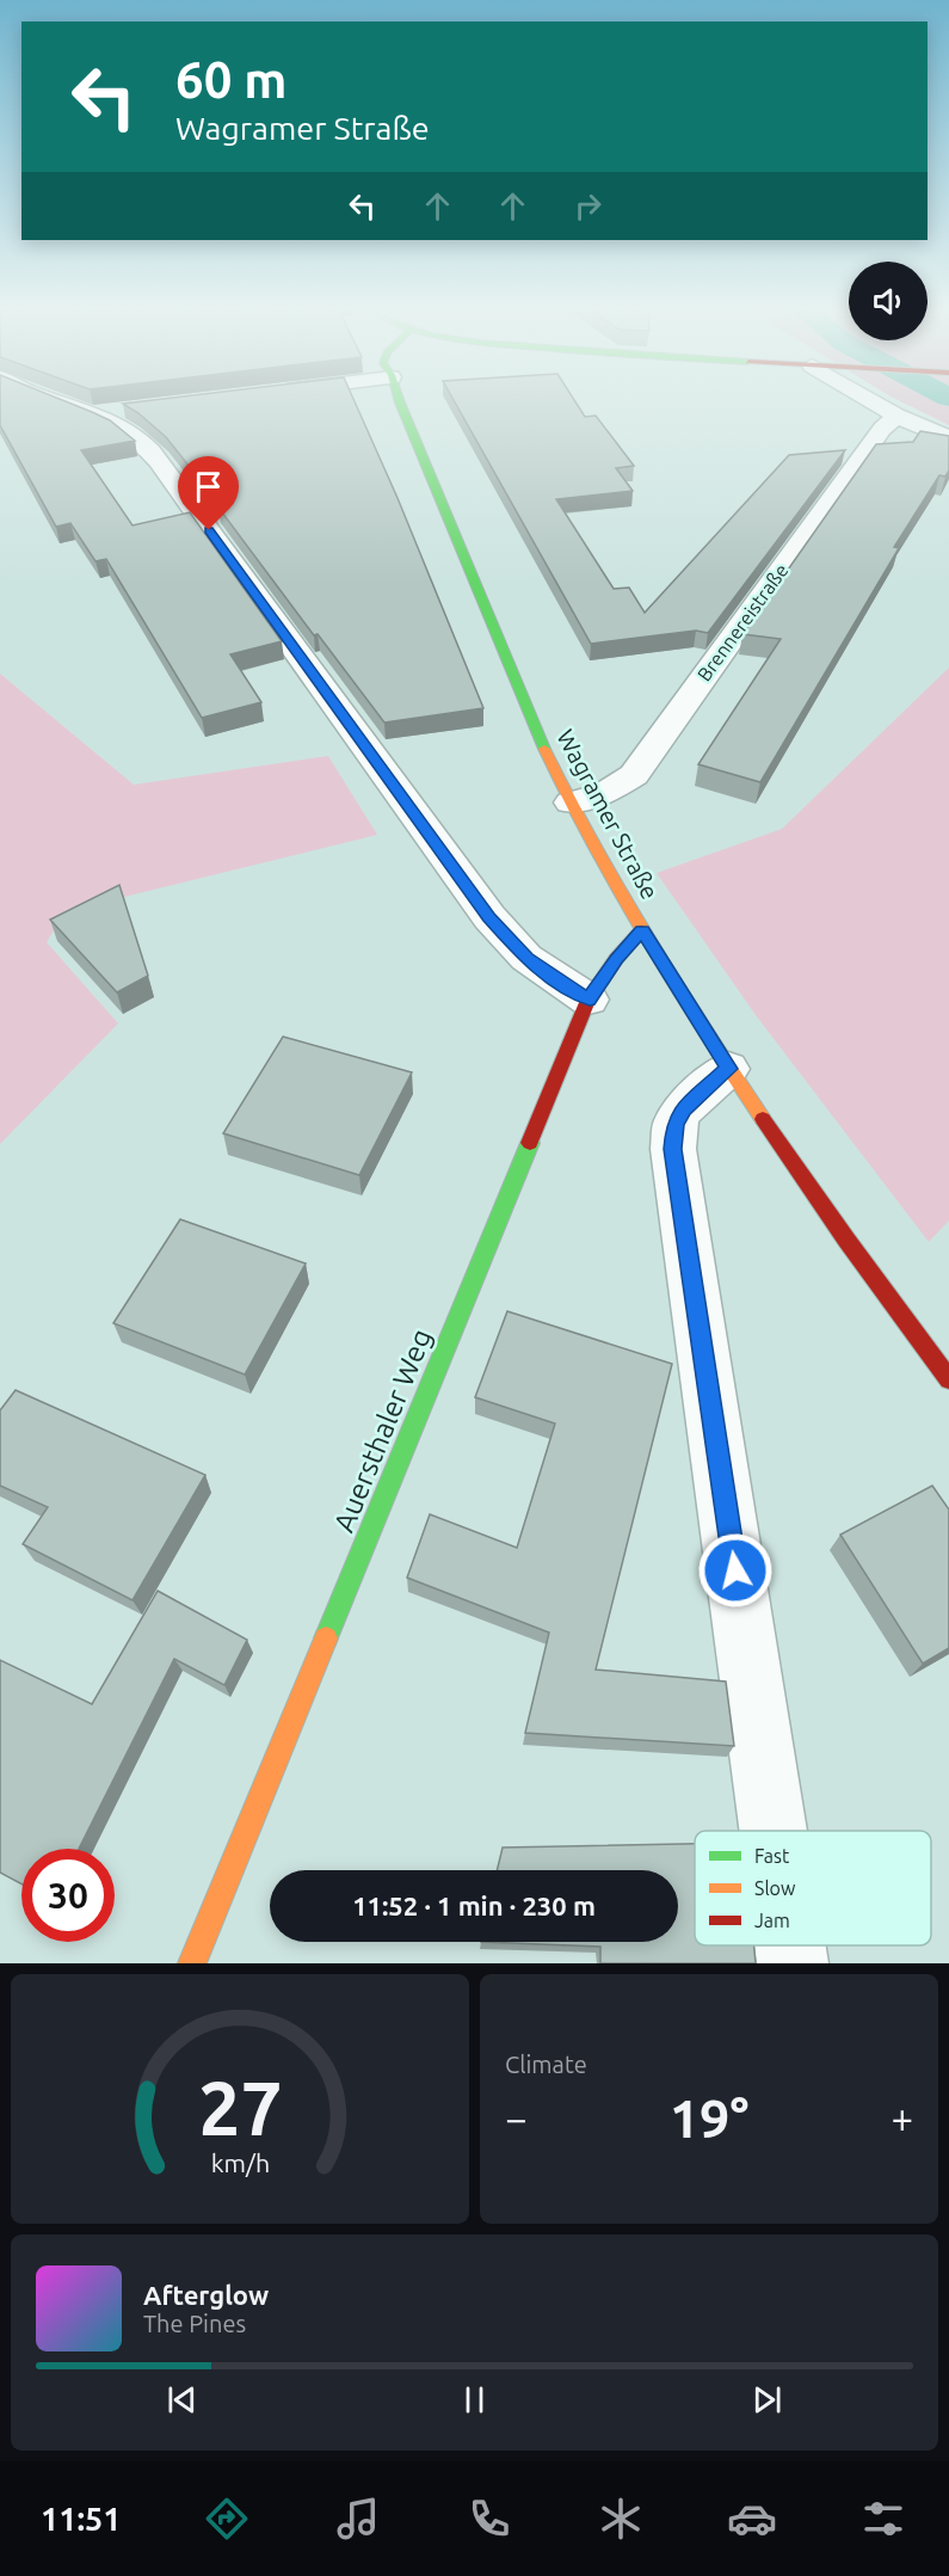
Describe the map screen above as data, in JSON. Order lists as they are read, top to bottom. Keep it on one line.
{"streets":{"main road":["Wagramer Straße","Auersthaler Weg"],"street":["Brennereistraße"]},"crossings":[["Brennereistraße","Wagramer Straße"],["Wagramer Straße","Auersthaler Weg"]],"legend":["Fast","Slow","Jam"],"page":{"turn":["60 m","Wagramer Straße"],"limit":"30","trip":"11:52 · 1 min · 230 m","tile":"Climate","heat":["−","19°","+"],"song":["Afterglow","The Pines"],"tabs":"11:51","gauge":["27","km/h"]}}
